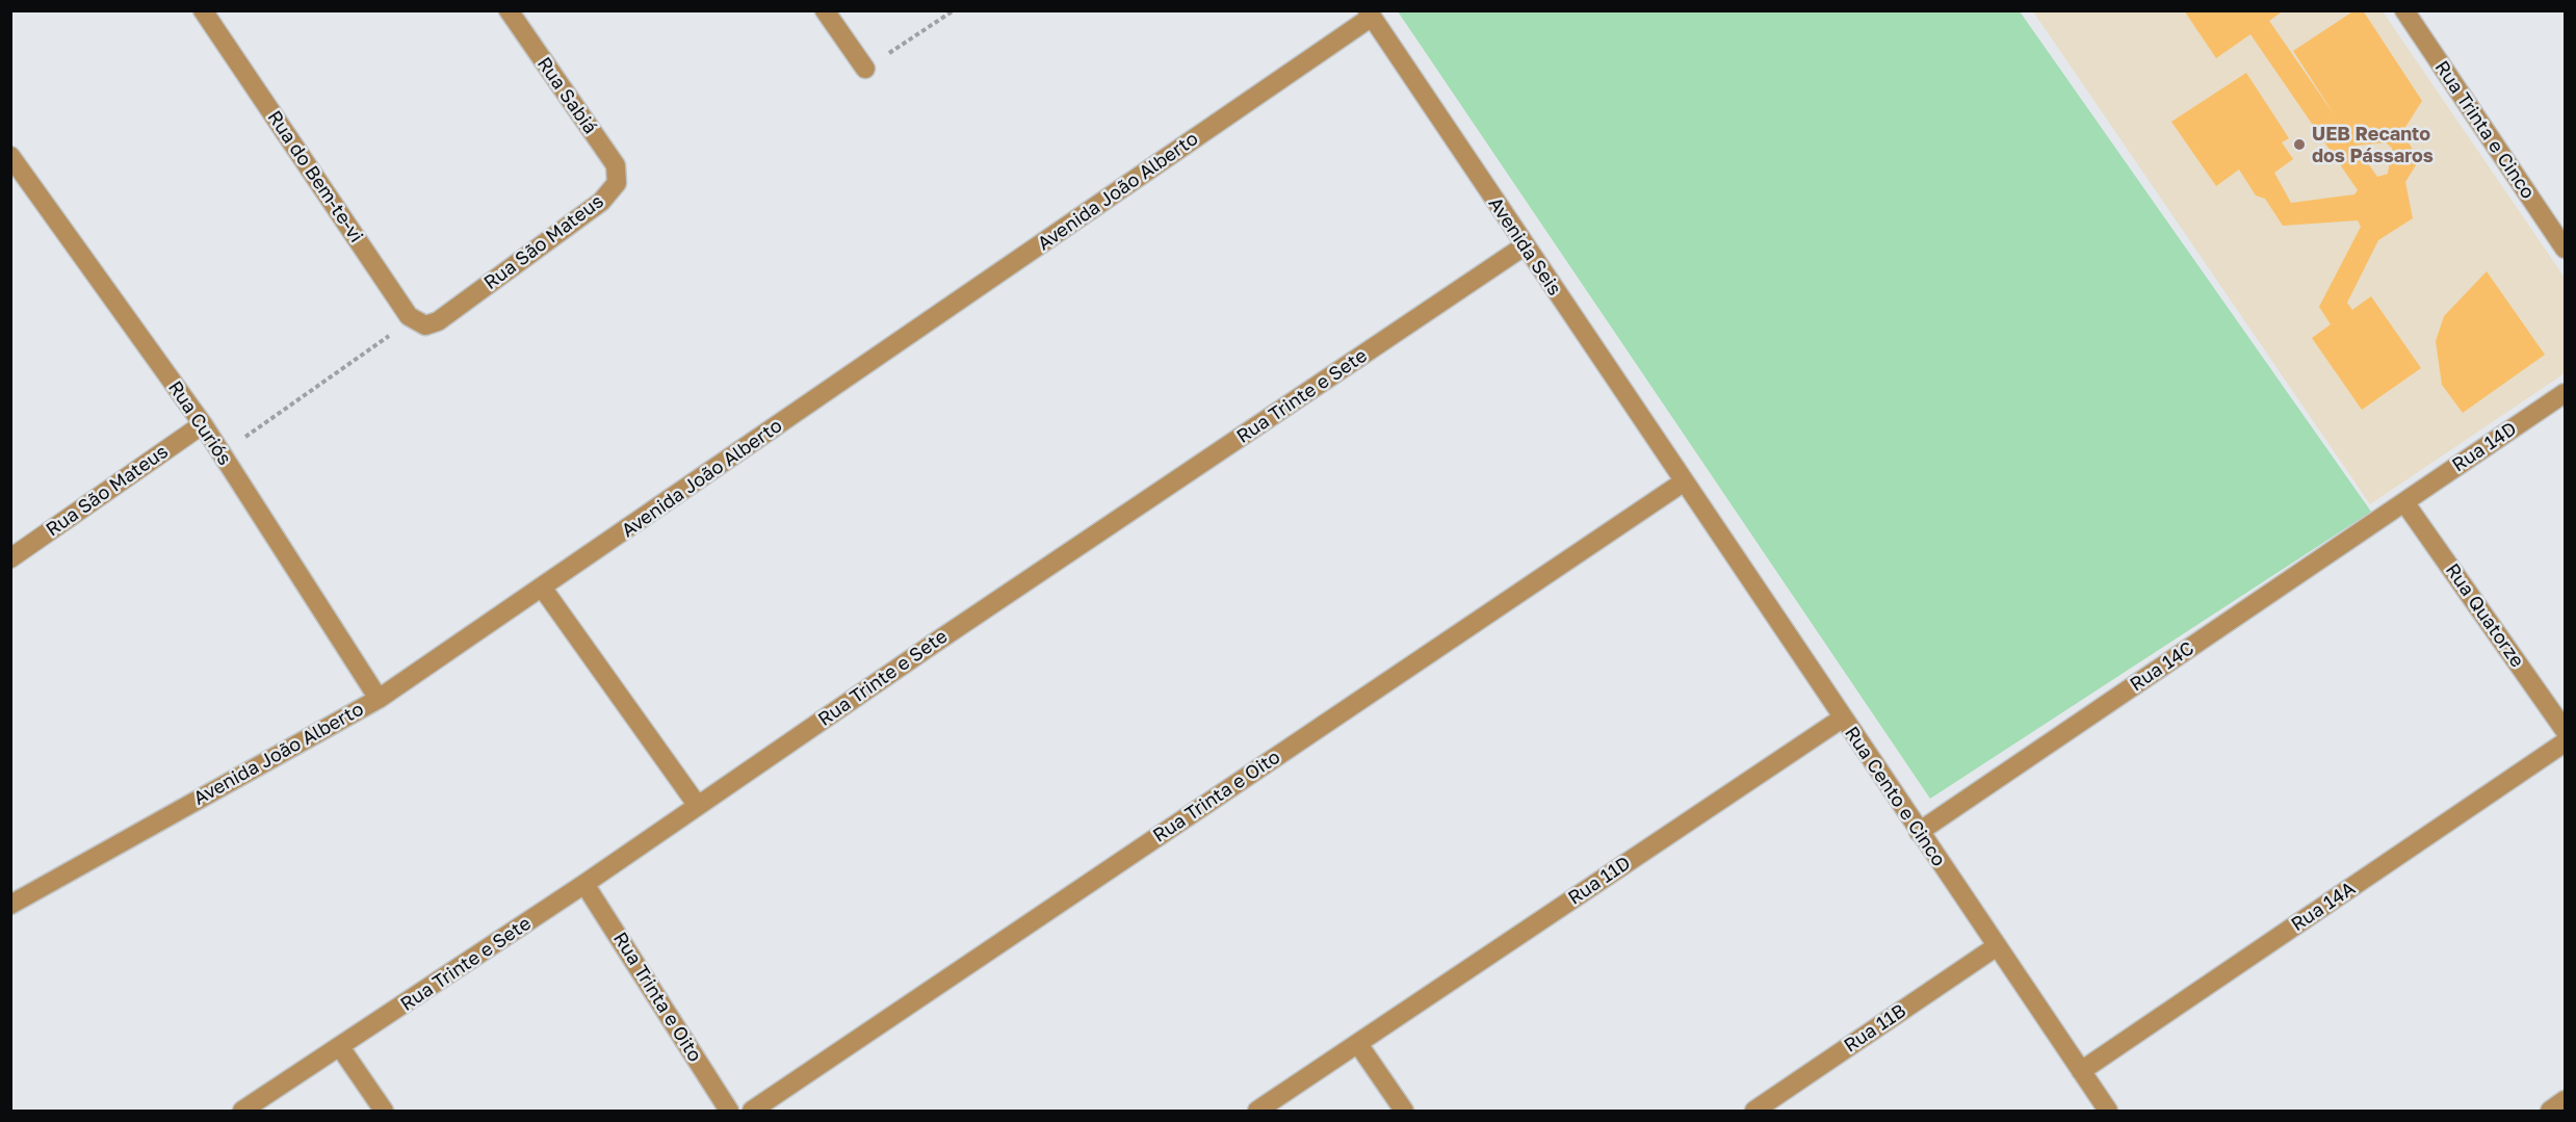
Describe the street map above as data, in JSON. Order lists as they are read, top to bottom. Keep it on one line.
{"streets":{"street":["Rua Sabiá","Rua Trinta e Cinco","Rua do Bem-te-vi","Avenida João Alberto","Rua São Mateus","Avenida Seis","Rua Trinte e Sete","Rua Curiós","Rua 14D","Rua Quatorze","Rua 14C","Rua Trinta e Oito","Rua Cento e Cinco","Rua 11D","Rua 14A","Rua 11B"]},"crossings":[["Rua Sabiá","Rua São Mateus"],["Rua do Bem-te-vi","Rua São Mateus"],["Avenida João Alberto","Avenida Seis"],["Avenida João Alberto","Rua Curiós"],["Rua São Mateus","Rua Curiós"],["Avenida Seis","Rua Trinte e Sete"],["Avenida Seis","Rua Trinta e Oito"],["Avenida Seis","Rua Cento e Cinco"],["Rua Trinte e Sete","Rua Trinta e Oito"],["Rua 14D","Rua Quatorze"],["Rua 14D","Rua 14C"],["Rua Quatorze","Rua 14C"],["Rua 14C","Rua Cento e Cinco"],["Rua Trinta e Oito","Rua Cento e Cinco"],["Rua Cento e Cinco","Rua 11D"],["Rua Cento e Cinco","Rua 14A"],["Rua Cento e Cinco","Rua 11B"]],"places":["UEB Recanto dos Pássaros"]}
